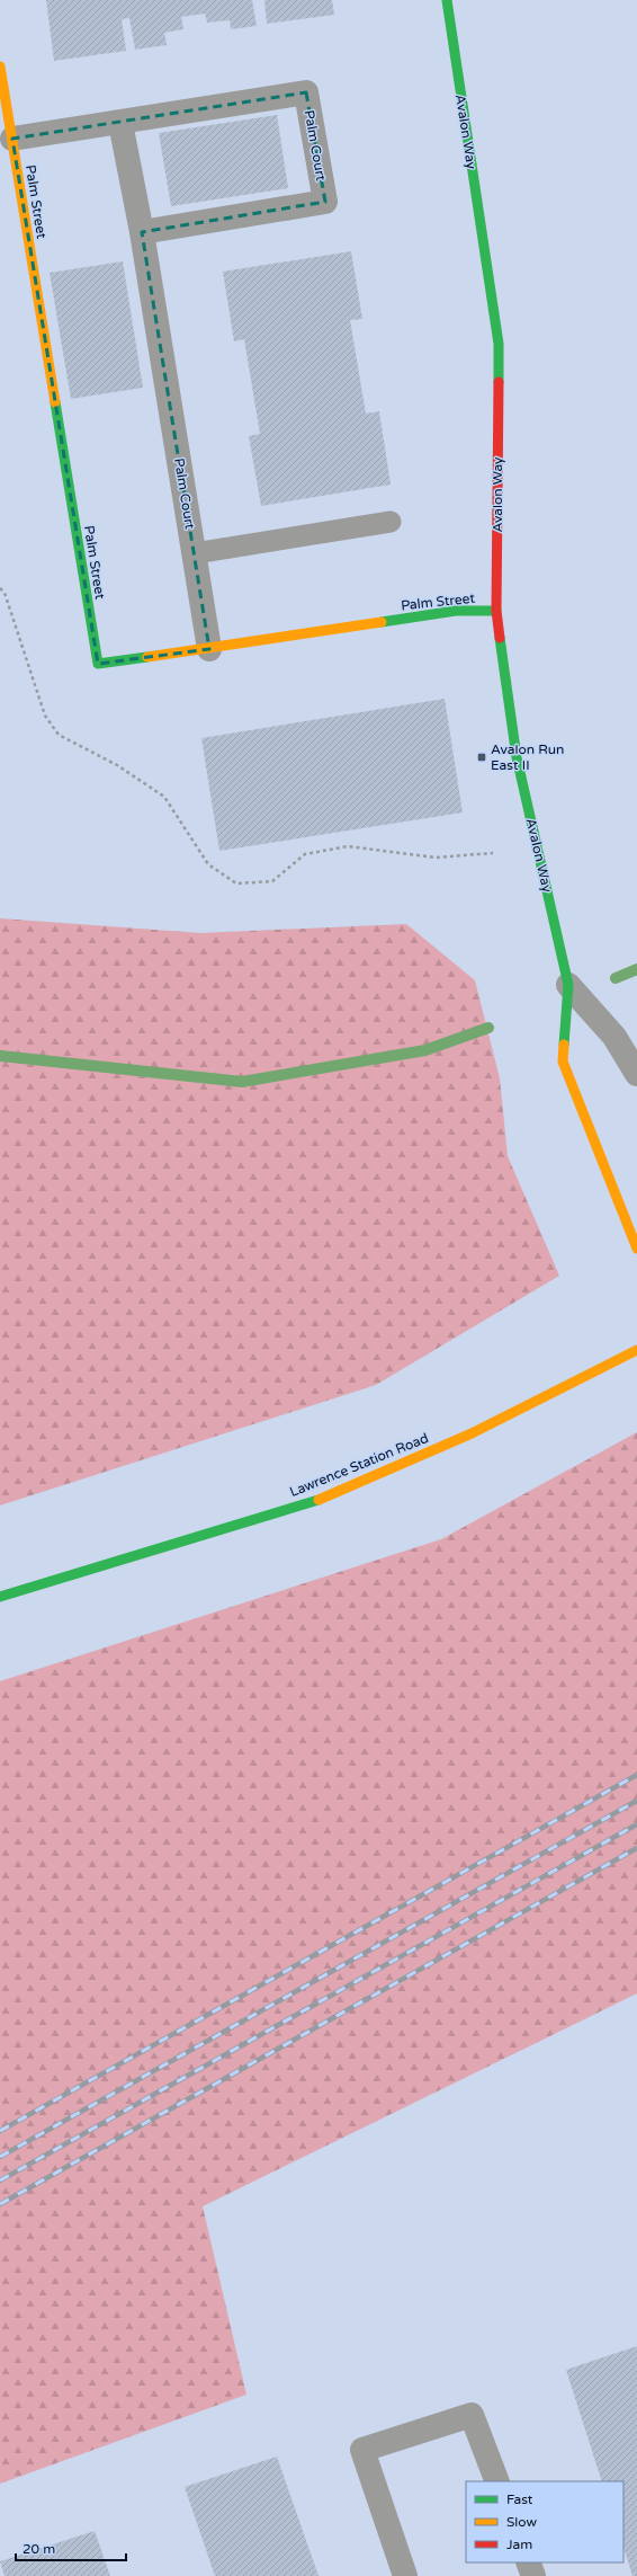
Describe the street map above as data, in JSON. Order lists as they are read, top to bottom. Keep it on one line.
{"streets":{"street":["Avalon Way","Palm Court","Palm Street","Lawrence Station Road"]},"crossings":[["Avalon Way","Palm Street"],["Palm Court","Palm Street"]],"places":{"transit":["Avalon Run East II"]},"legend":["Fast","Slow","Jam"],"scale_bar":"20 m"}
